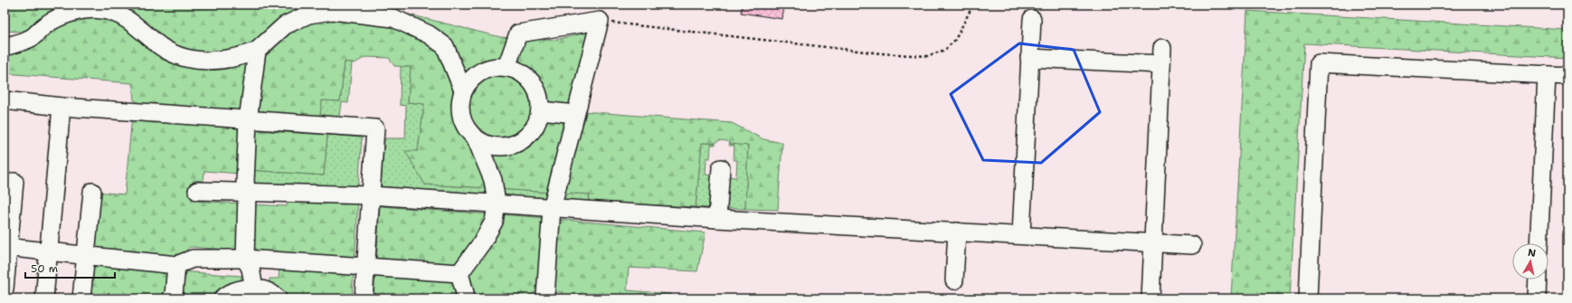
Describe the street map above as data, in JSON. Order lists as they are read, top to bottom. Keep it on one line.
{"scale_bar":"50 m","north":"top"}
